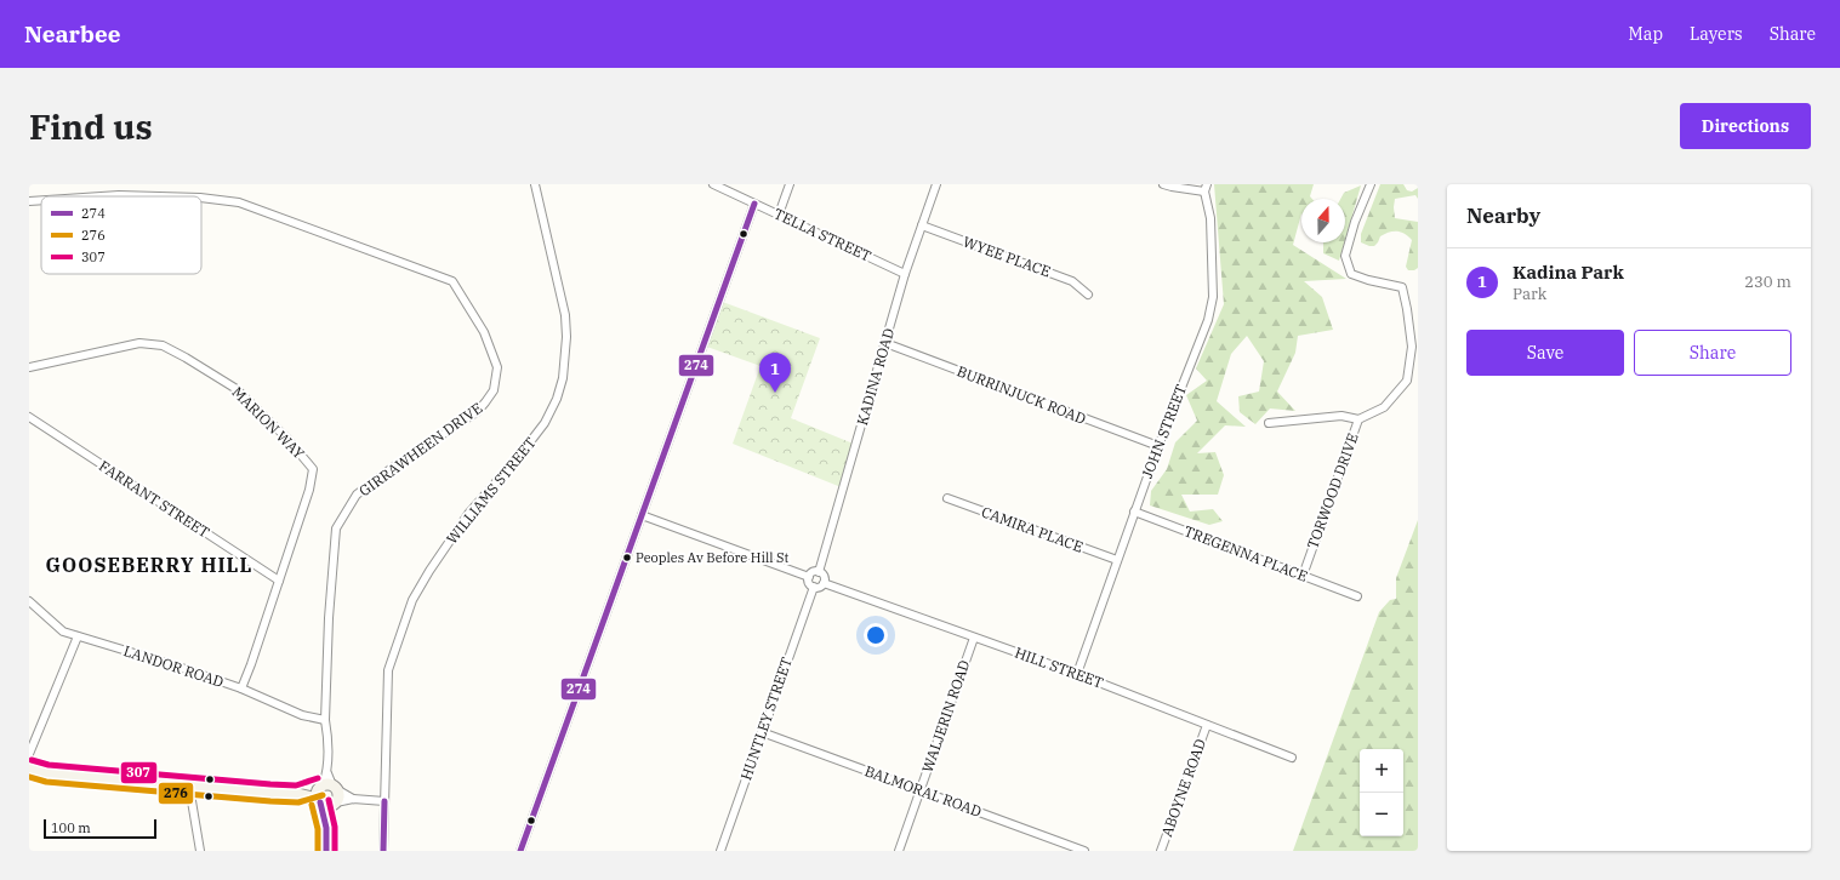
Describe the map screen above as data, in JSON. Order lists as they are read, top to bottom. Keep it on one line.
{"streets":{"street":["TELLA STREET","WYEE PLACE","KADINA ROAD","BURRINJUCK ROAD","MARION WAY","JOHN STREET","GIRRAWHEEN DRIVE","WILLIAMS STREET","TORWOOD DRIVE","FARRANT STREET","CAMIRA PLACE","TREGENNA PLACE","LANDOR ROAD","HILL STREET","WALJERIN ROAD","HUNTLEY STREET","ABOYNE ROAD","BALMORAL ROAD"]},"crossings":[["TELLA STREET","KADINA ROAD"],["WYEE PLACE","KADINA ROAD"],["KADINA ROAD","BURRINJUCK ROAD"],["KADINA ROAD","HILL STREET"],["KADINA ROAD","HUNTLEY STREET"],["BURRINJUCK ROAD","JOHN STREET"],["MARION WAY","FARRANT STREET"],["MARION WAY","LANDOR ROAD"],["JOHN STREET","CAMIRA PLACE"],["JOHN STREET","TREGENNA PLACE"],["JOHN STREET","HILL STREET"],["GIRRAWHEEN DRIVE","LANDOR ROAD"],["TORWOOD DRIVE","TREGENNA PLACE"],["HILL STREET","WALJERIN ROAD"],["HILL STREET","HUNTLEY STREET"],["HILL STREET","ABOYNE ROAD"],["WALJERIN ROAD","BALMORAL ROAD"],["HUNTLEY STREET","BALMORAL ROAD"]],"districts":["GOOSEBERRY HILL"],"places":["Peoples Av Before Hill St"],"lines":["transit line 274","transit line 307","transit line 276"],"legend":["274","276","307"],"scale_bar":"100 m","north":"top","page":{"header":"Nearbee","nav":["Map","Layers","Share"],"buttons":["Directions",["Save","Share"]],"title":"Find us","heading":"Nearby","list":[{"mark":"1","name":"Kadina Park","note":"Park","value":"230 m"}],"pins":"1","map_buttons":["+","−"],"scale":"100 m"}}
